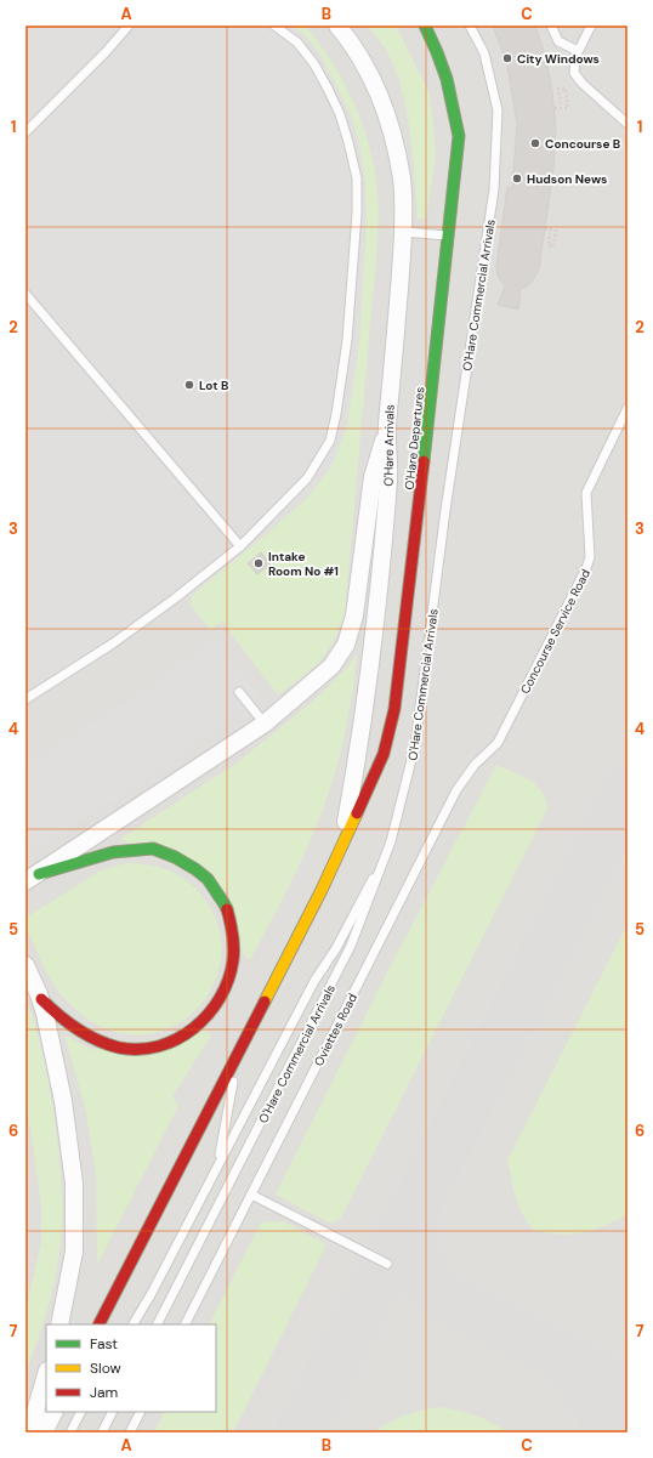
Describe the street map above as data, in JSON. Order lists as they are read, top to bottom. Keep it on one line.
{"streets":{"street":["O'Hare Departures","O'Hare Arrivals"],"lane":["O'Hare Commercial Arrivals","Concourse Service Road","Oviettes Road"]},"crossings":[["O'Hare Departures","O'Hare Arrivals"],["Concourse Service Road","Oviettes Road"]],"places":["City Windows","Concourse B","Hudson News","Lot B","Intake Room No #1"],"legend":["Fast","Slow","Jam"],"grid":{"columns":["A","B","C"],"rows":["1","2","3","4","5","6","7"]}}
